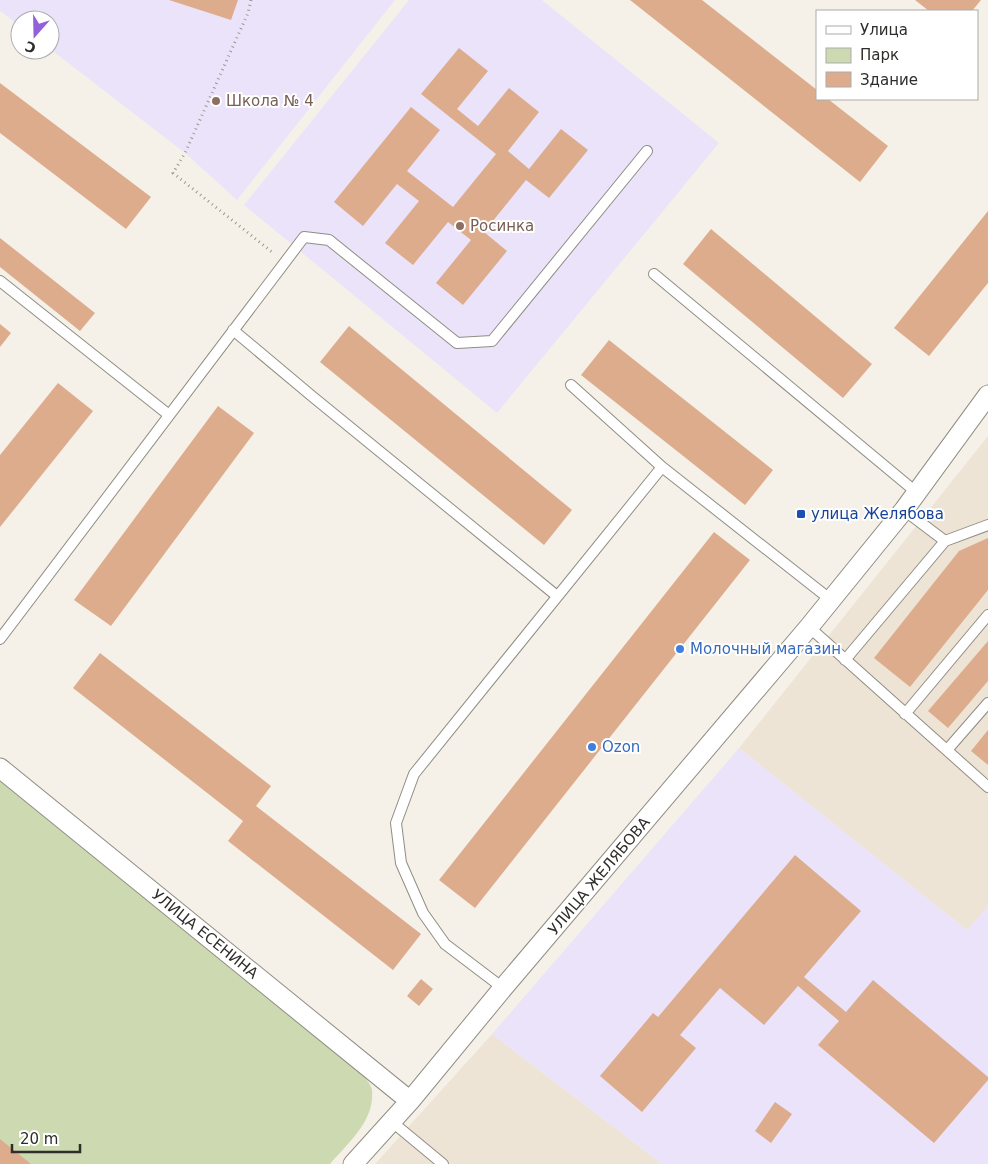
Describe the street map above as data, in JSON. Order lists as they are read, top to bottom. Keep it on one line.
{"streets":{"street":["УЛИЦА ЖЕЛЯБОВА","УЛИЦА ЕСЕНИНА"]},"crossings":[["УЛИЦА ЖЕЛЯБОВА","УЛИЦА ЕСЕНИНА"]],"places":{"other":["Школа № 4","Росинка","Молочный магазин","Ozon"],"transit":["улица Желябова"]},"legend":["Улица","Парк","Здание"],"scale_bar":"20 m","north":"bottom"}
